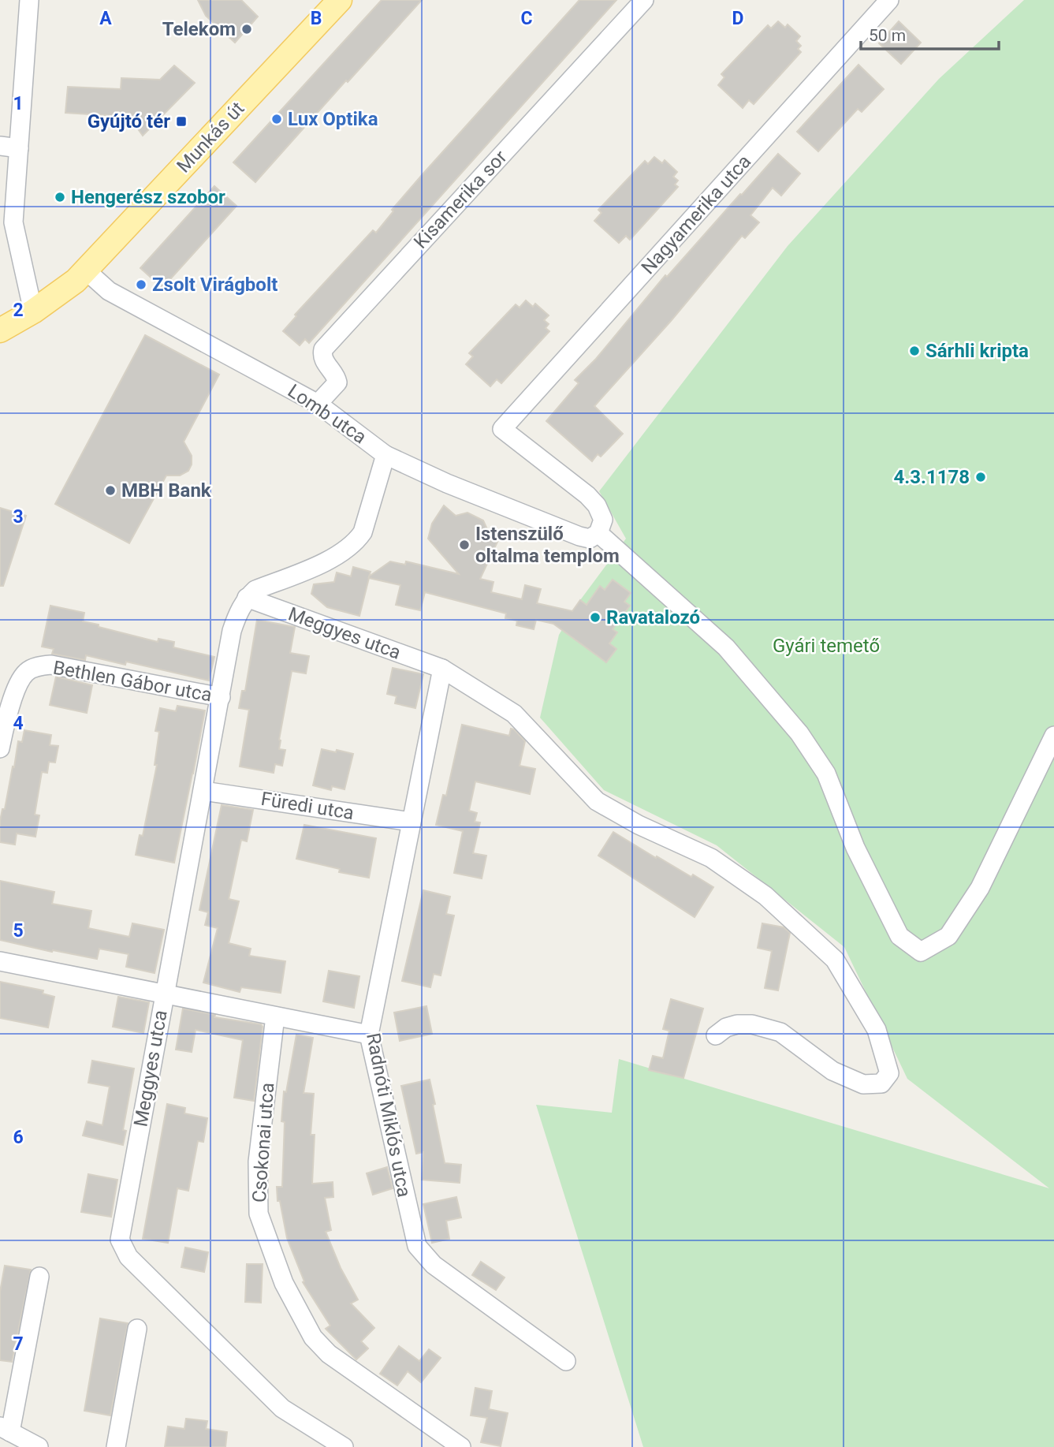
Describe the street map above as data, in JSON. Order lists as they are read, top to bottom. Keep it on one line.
{"streets":{"main road":["Munkás út"],"street":["Kisamerika sor","Nagyamerika utca","Lomb utca","Meggyes utca","Bethlen Gábor utca","Füredi utca","Radnóti Miklós utca","Csokonai utca"]},"crossings":[["Munkás út","Lomb utca"],["Kisamerika sor","Lomb utca"],["Nagyamerika utca","Lomb utca"],["Lomb utca","Meggyes utca"],["Meggyes utca","Bethlen Gábor utca"],["Meggyes utca","Füredi utca"],["Meggyes utca","Radnóti Miklós utca"],["Füredi utca","Radnóti Miklós utca"]],"parks":["Gyári temető"],"places":{"other":["Telekom","Lux Optika","Hengerész szobor","Zsolt Virágbolt","Sárhli kripta","4.3.1178","MBH Bank","Istenszülő oltalma templom","Ravatalozó"],"transit":["Gyújtó tér"]},"scale_bar":"50 m","grid":{"columns":["A","B","C","D"],"rows":["1","2","3","4","5","6","7"]}}
